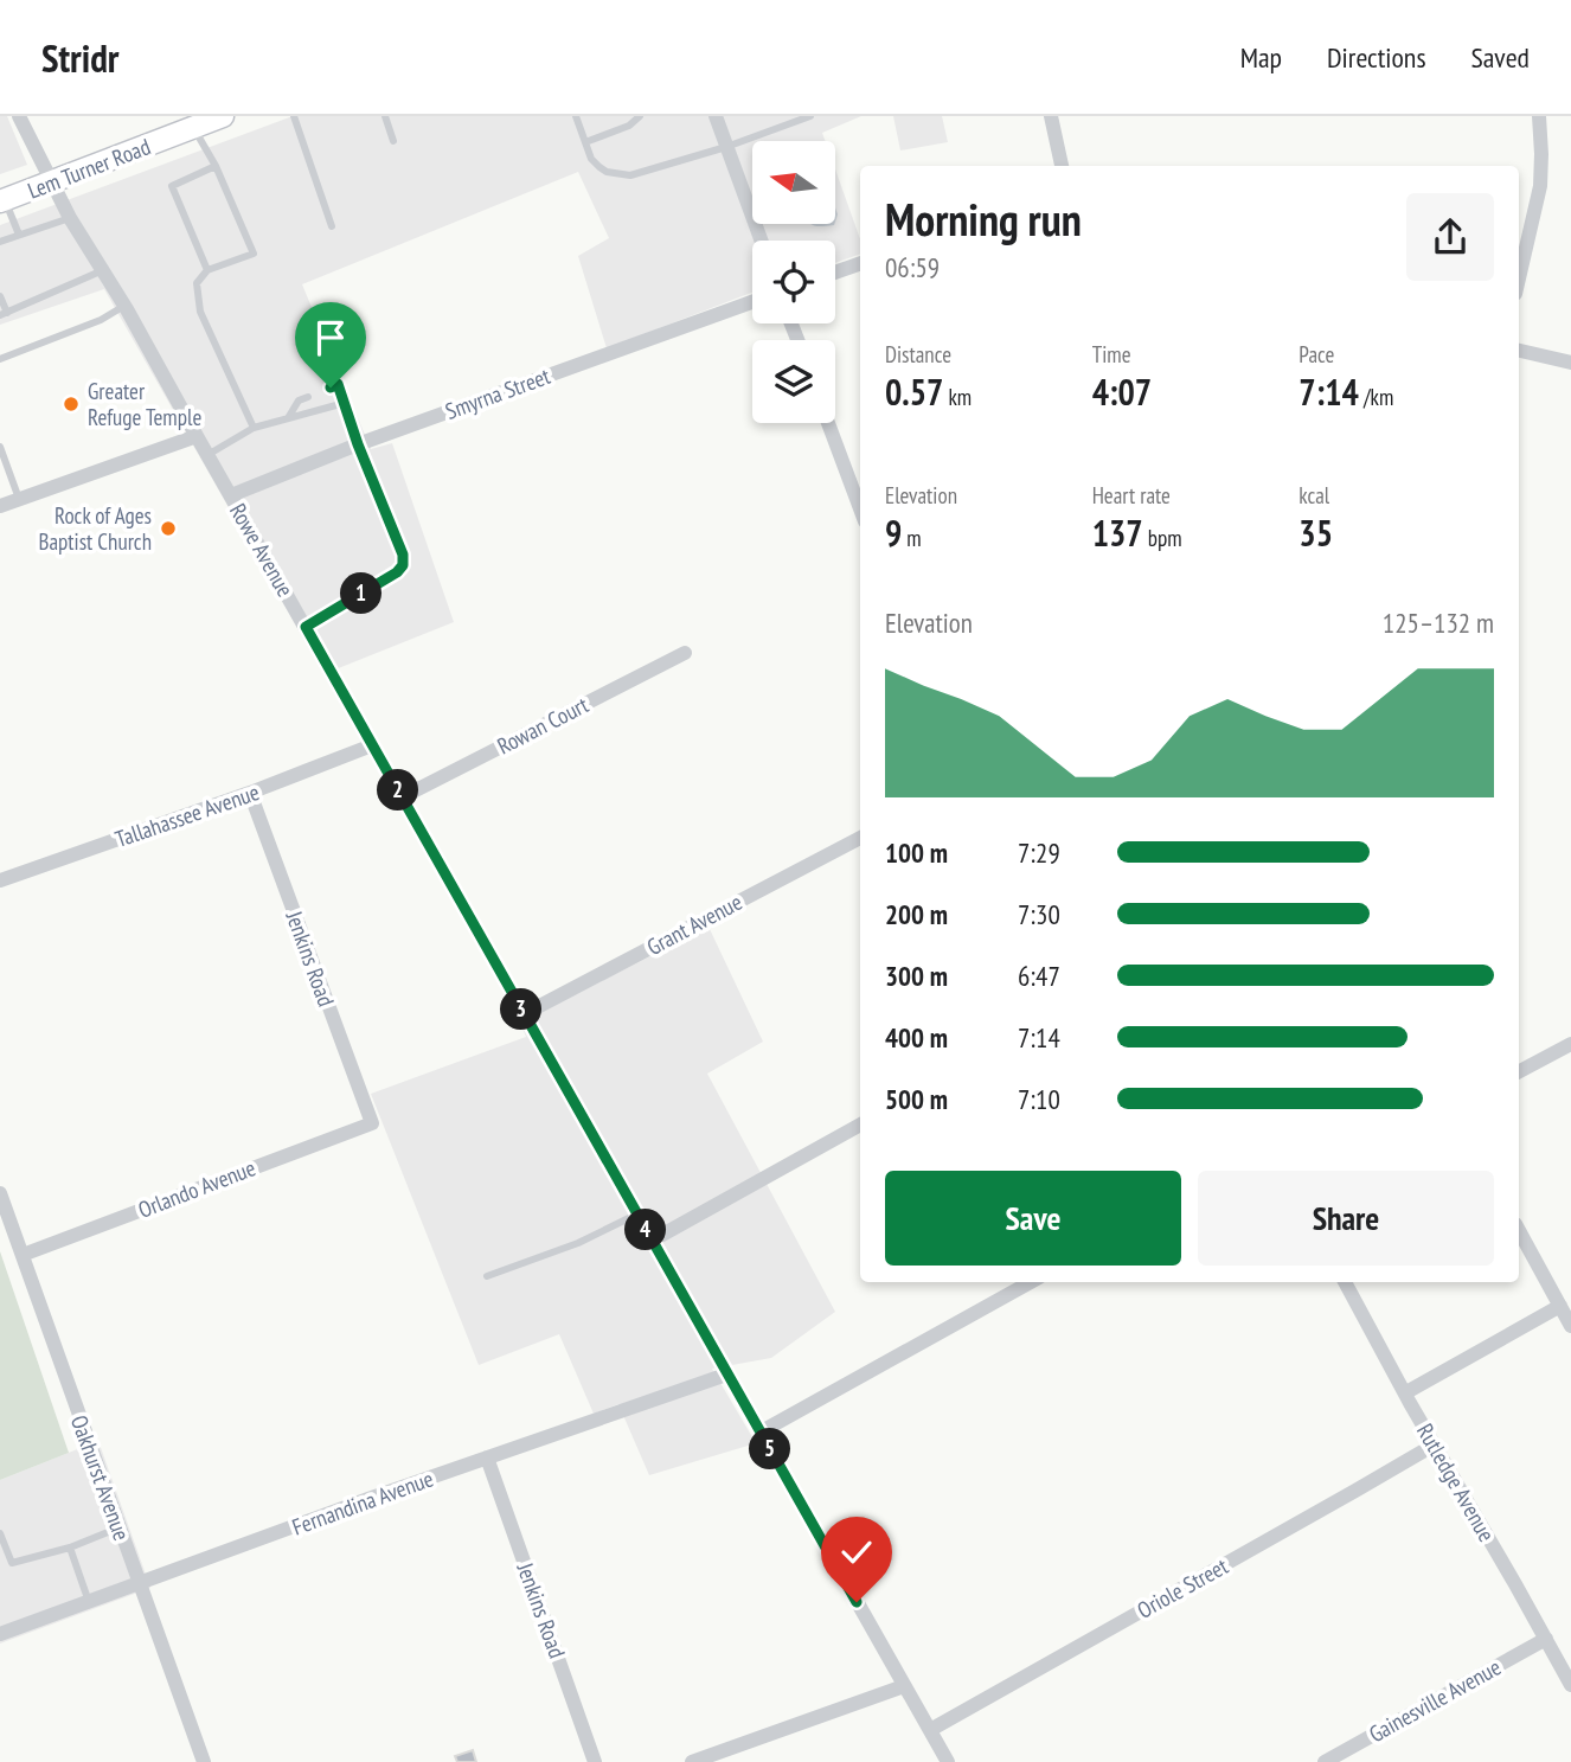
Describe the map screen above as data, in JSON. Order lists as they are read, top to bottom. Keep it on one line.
{"streets":{"main road":["Lem Turner Road"],"street":["Smyrna Street","Rowe Avenue","Rowan Court","Tallahassee Avenue","Grant Avenue","Jenkins Road","Orlando Avenue","Oakhurst Avenue","Rutledge Avenue","Fernandina Avenue","Oriole Street","Gainesville Avenue"]},"crossings":[["Lem Turner Road","Rowe Avenue"],["Smyrna Street","Rowe Avenue"],["Rowe Avenue","Rowan Court"],["Rowe Avenue","Tallahassee Avenue"],["Rowe Avenue","Grant Avenue"],["Rowe Avenue","Fernandina Avenue"],["Rowe Avenue","Oriole Street"],["Tallahassee Avenue","Jenkins Road"],["Jenkins Road","Orlando Avenue"],["Jenkins Road","Fernandina Avenue"],["Orlando Avenue","Oakhurst Avenue"],["Oakhurst Avenue","Fernandina Avenue"],["Rutledge Avenue","Oriole Street"],["Rutledge Avenue","Gainesville Avenue"]],"places":["Greater Refuge Temple","Rock of Ages Baptist Church"],"north":"left","page":{"header":"Stridr","nav":["Map","Directions","Saved"],"heading":["Morning run","06:59"],"stats":[["Distance","0.57 km"],["Time","4:07"],["Pace","7:14 /km"],["Elevation","9 m"],["Heart rate","137 bpm"],["kcal","35"]],"pins":["1","2","3","4","5"],"chart":["Elevation","125–132 m"],"list":[{"name":"100 m","note":"7:29"},{"name":"200 m","note":"7:30"},{"name":"300 m","note":"6:47"},{"name":"400 m","note":"7:14"},{"name":"500 m","note":"7:10"}],"buttons":["Save","Share"]}}
